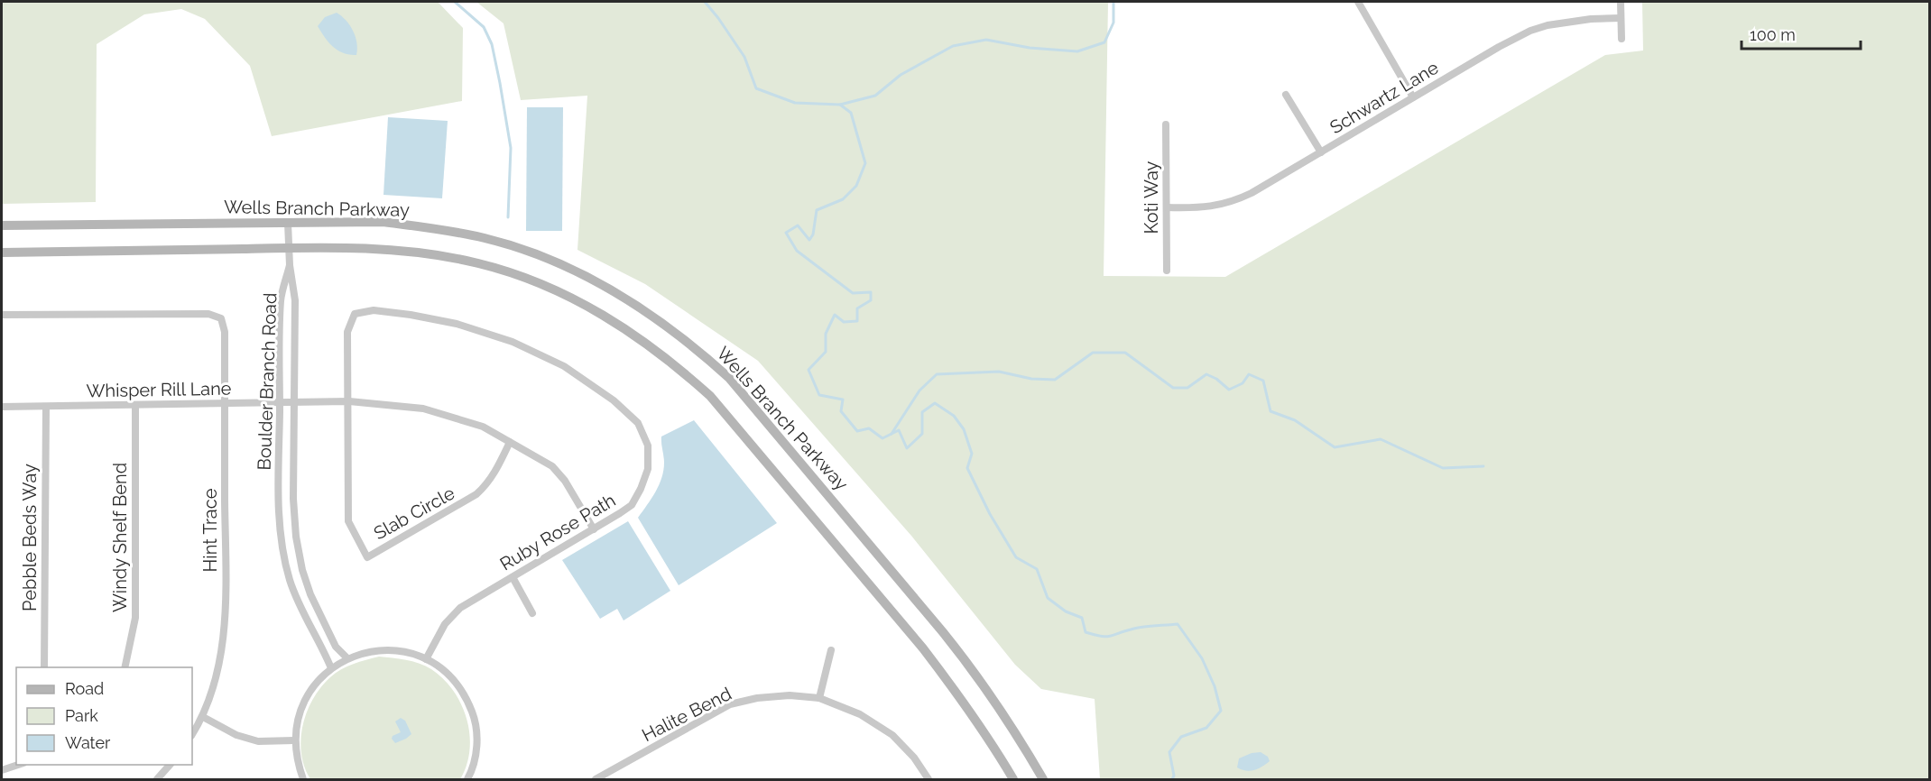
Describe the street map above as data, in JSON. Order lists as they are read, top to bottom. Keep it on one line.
{"streets":{"street":["Schwartz Lane","Koti Way","Wells Branch Parkway","Boulder Branch Road","Whisper Rill Lane","Slab Circle","Hint Trace","Ruby Rose Path","Pebble Beds Way","Windy Shelf Bend","Halite Bend"]},"crossings":[["Schwartz Lane","Koti Way"],["Boulder Branch Road","Whisper Rill Lane"],["Whisper Rill Lane","Slab Circle"],["Whisper Rill Lane","Hint Trace"],["Whisper Rill Lane","Ruby Rose Path"],["Whisper Rill Lane","Pebble Beds Way"],["Whisper Rill Lane","Windy Shelf Bend"],["Slab Circle","Ruby Rose Path"]],"legend":["Road","Park","Water"],"scale_bar":"100 m"}
